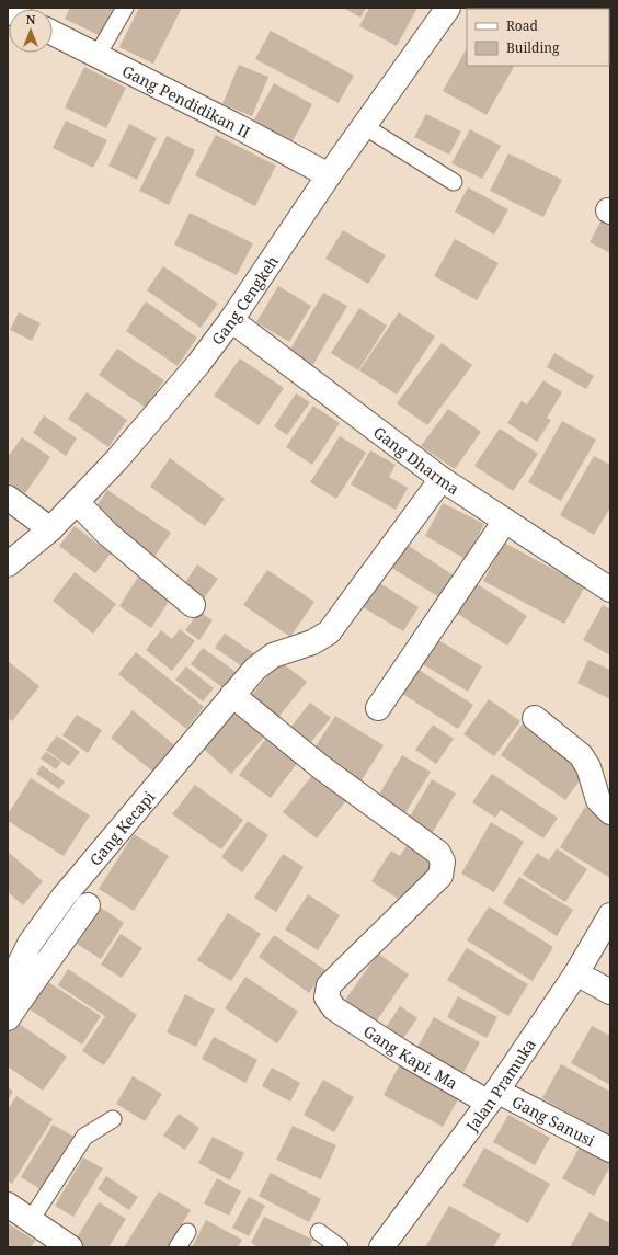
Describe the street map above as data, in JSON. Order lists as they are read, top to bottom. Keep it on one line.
{"streets":{"street":["Gang Pendidikan II","Gang Cengkeh","Gang Dharma","Gang Kecapi","Gang Kapi. Ma","Jalan Pramuka","Gang Sanusi"]},"crossings":[["Gang Pendidikan II","Gang Cengkeh"],["Gang Cengkeh","Gang Dharma"],["Gang Dharma","Gang Kecapi"],["Gang Kecapi","Gang Kapi. Ma"],["Gang Kapi. Ma","Jalan Pramuka"],["Gang Kapi. Ma","Gang Sanusi"],["Jalan Pramuka","Gang Sanusi"]],"legend":["Road","Building"],"north":"top"}
